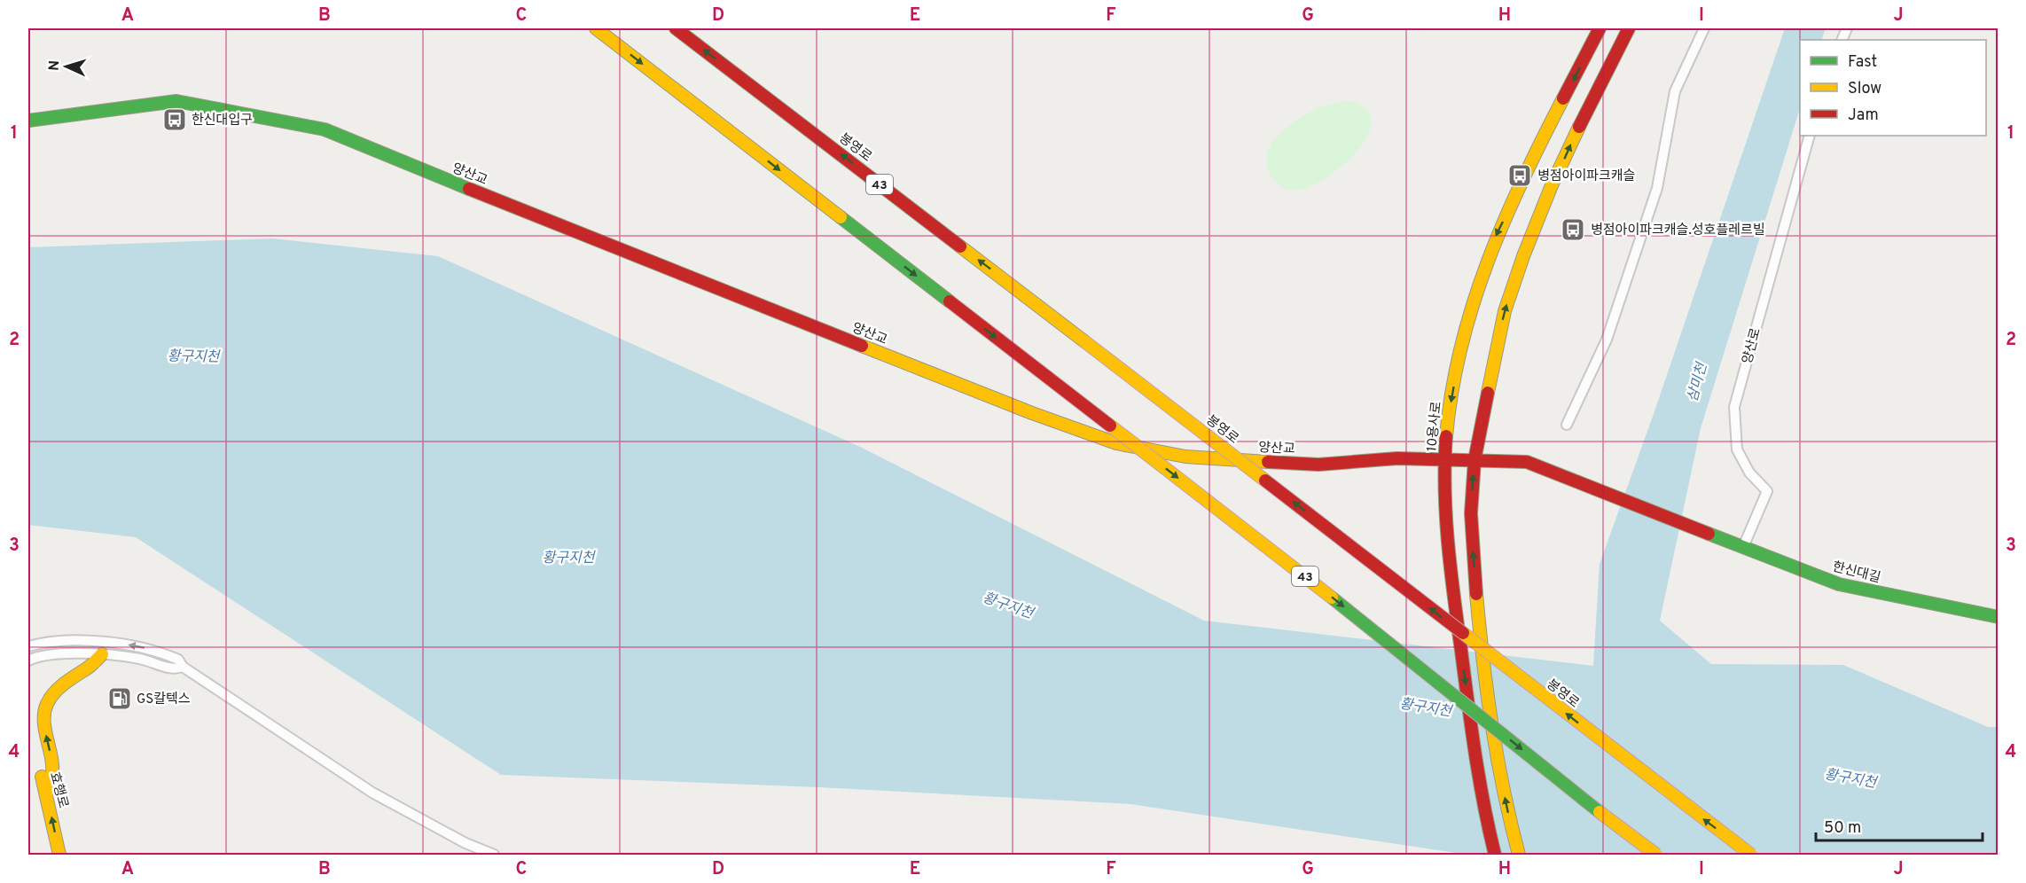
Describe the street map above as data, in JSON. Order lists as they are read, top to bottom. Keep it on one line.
{"streets":{"main road":["봉영로","양산교","43","10용사로","한신대길","효행로"],"lane":["양산로"]},"crossings":[["양산교","10용사로"],["양산교","한신대길"],["양산로","한신대길"]],"one_way":["효행로"],"water":["황구지천","삼미천"],"places":{"bus stop":["한신대입구","병점아이파크캐슬","병점아이파크캐슬.성호플레르빌"],"fuel station":["GS칼텍스"]},"legend":["Fast","Slow","Jam"],"scale_bar":"50 m","north":"left","grid":{"columns":["A","B","C","D","E","F","G","H","I","J"],"rows":["1","2","3","4"]}}
